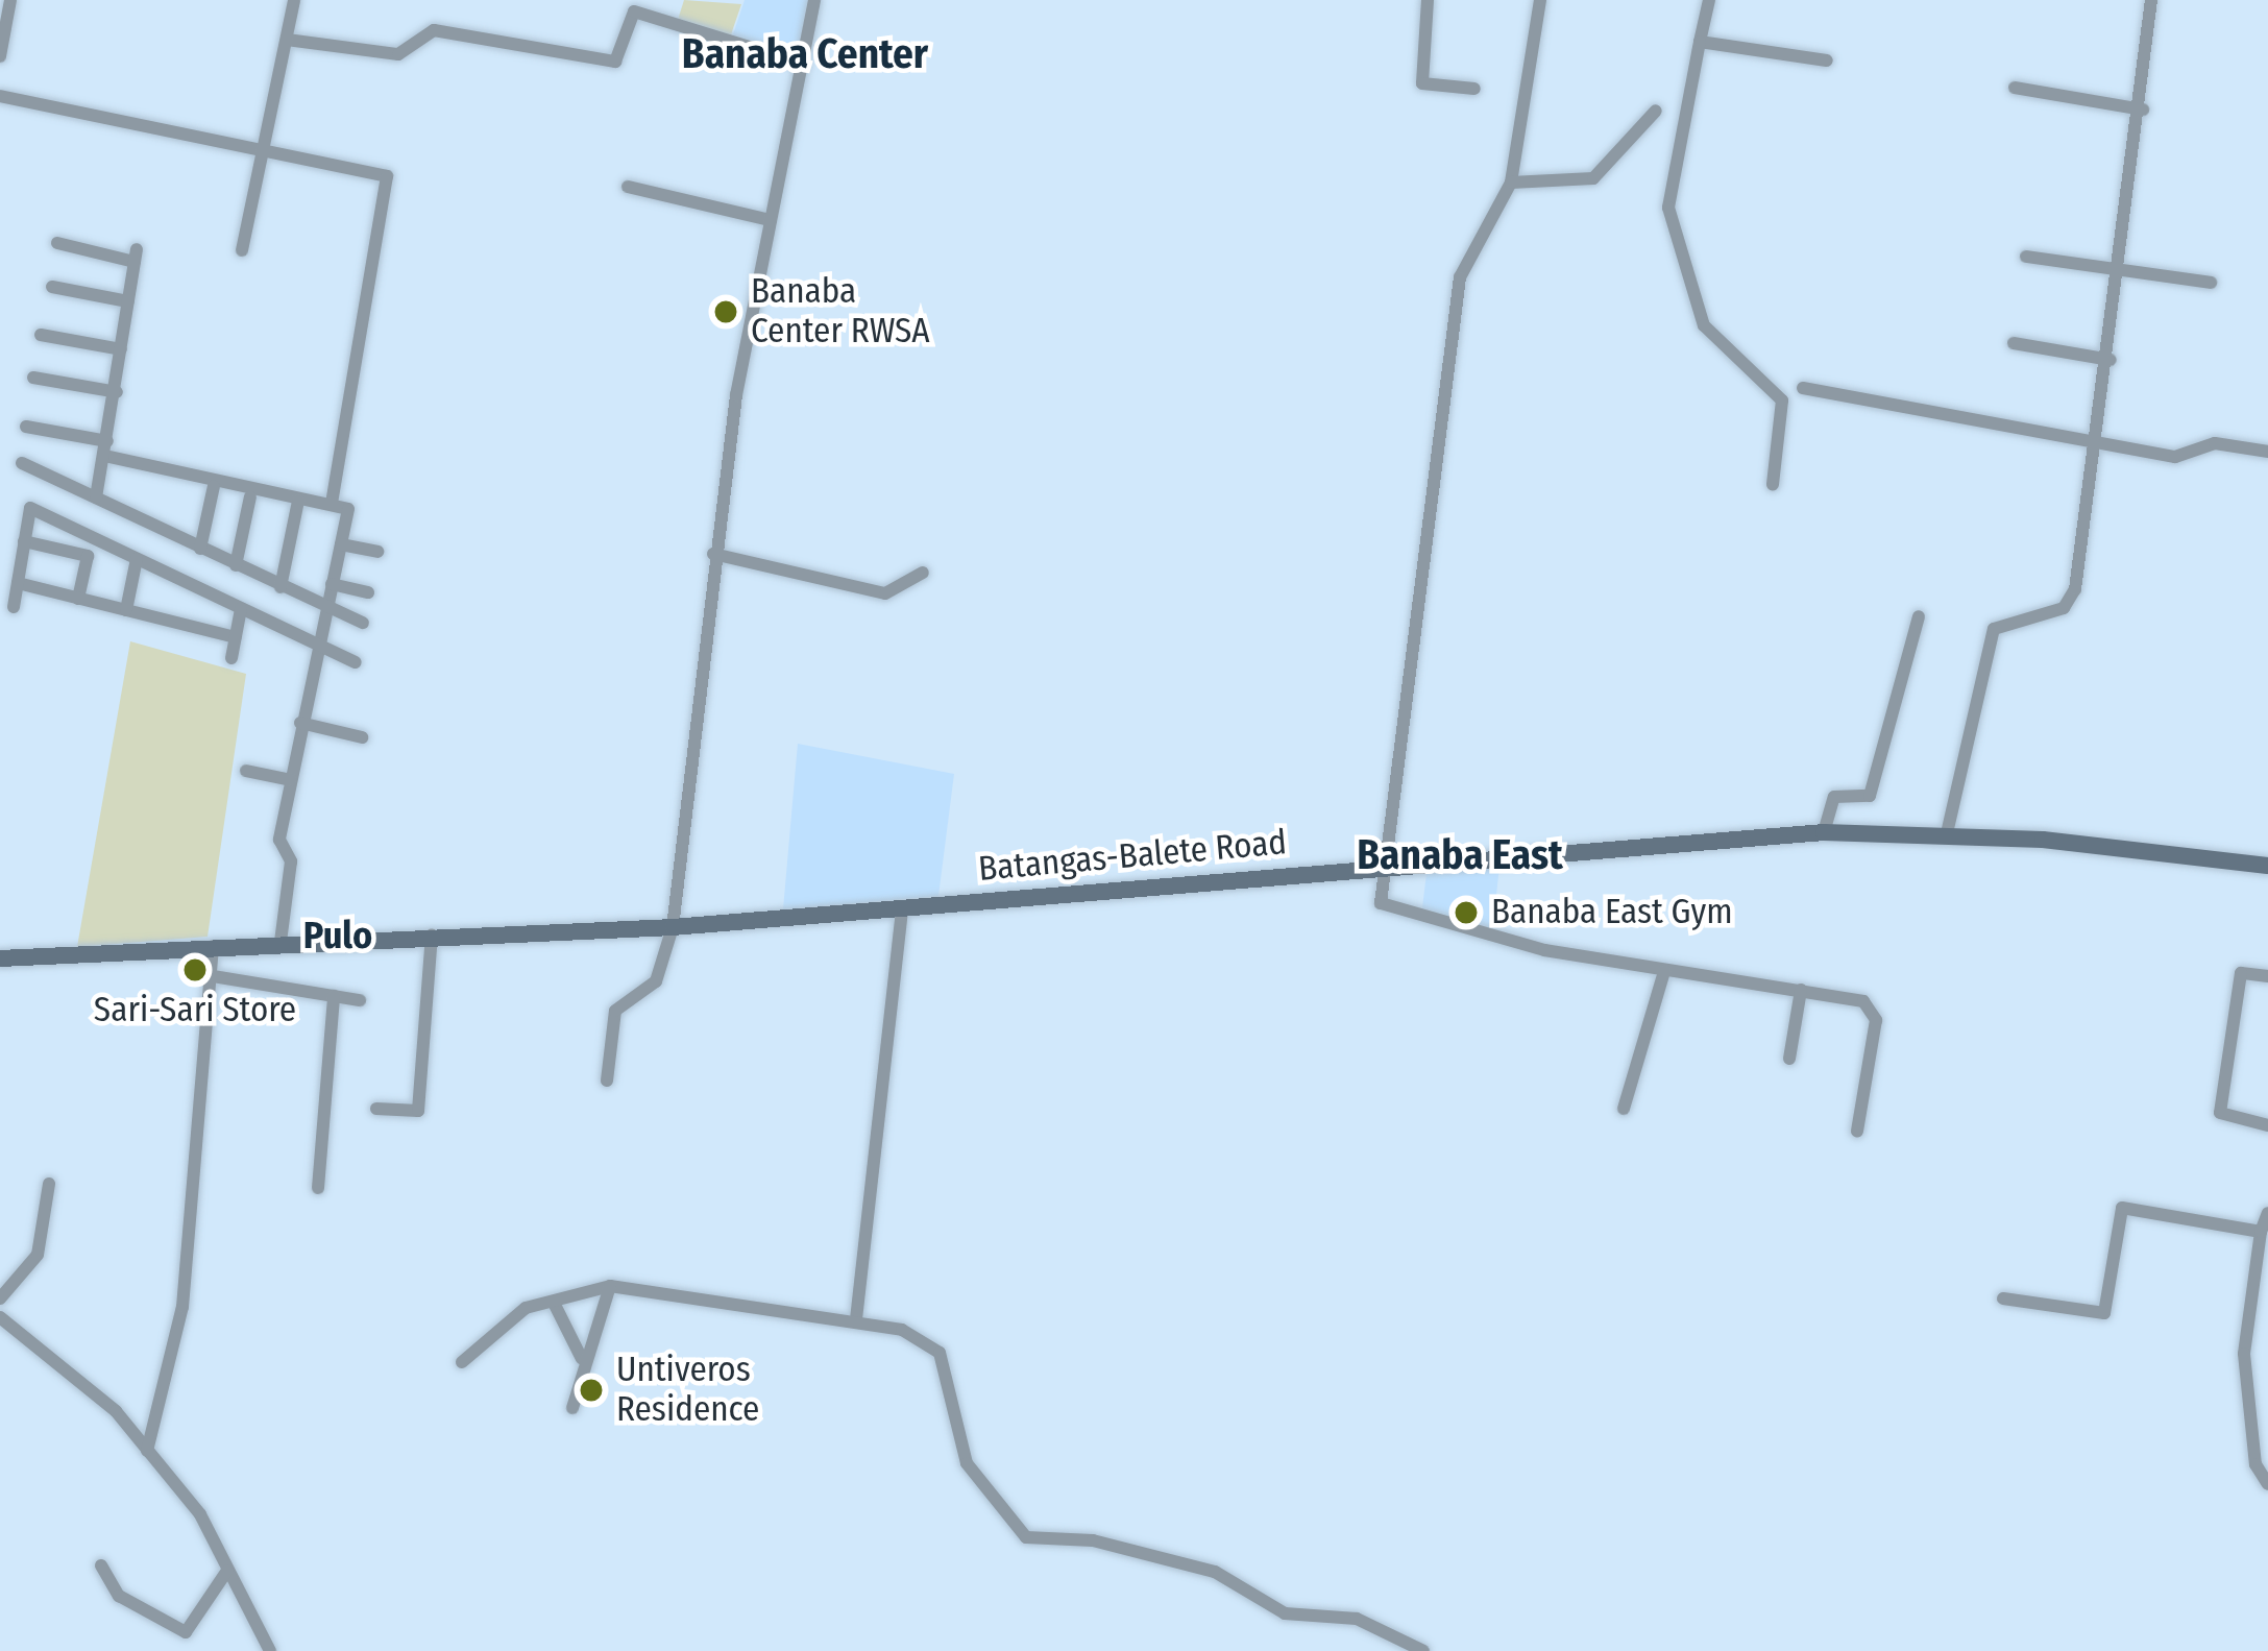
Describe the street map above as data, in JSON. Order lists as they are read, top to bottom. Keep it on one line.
{"streets":{"main road":["Batangas-Balete Road"]},"districts":["Banaba Center","Banaba East","Pulo"],"places":["Banaba Center RWSA","Banaba East Gym","Sari-Sari Store","Untiveros Residence"]}
